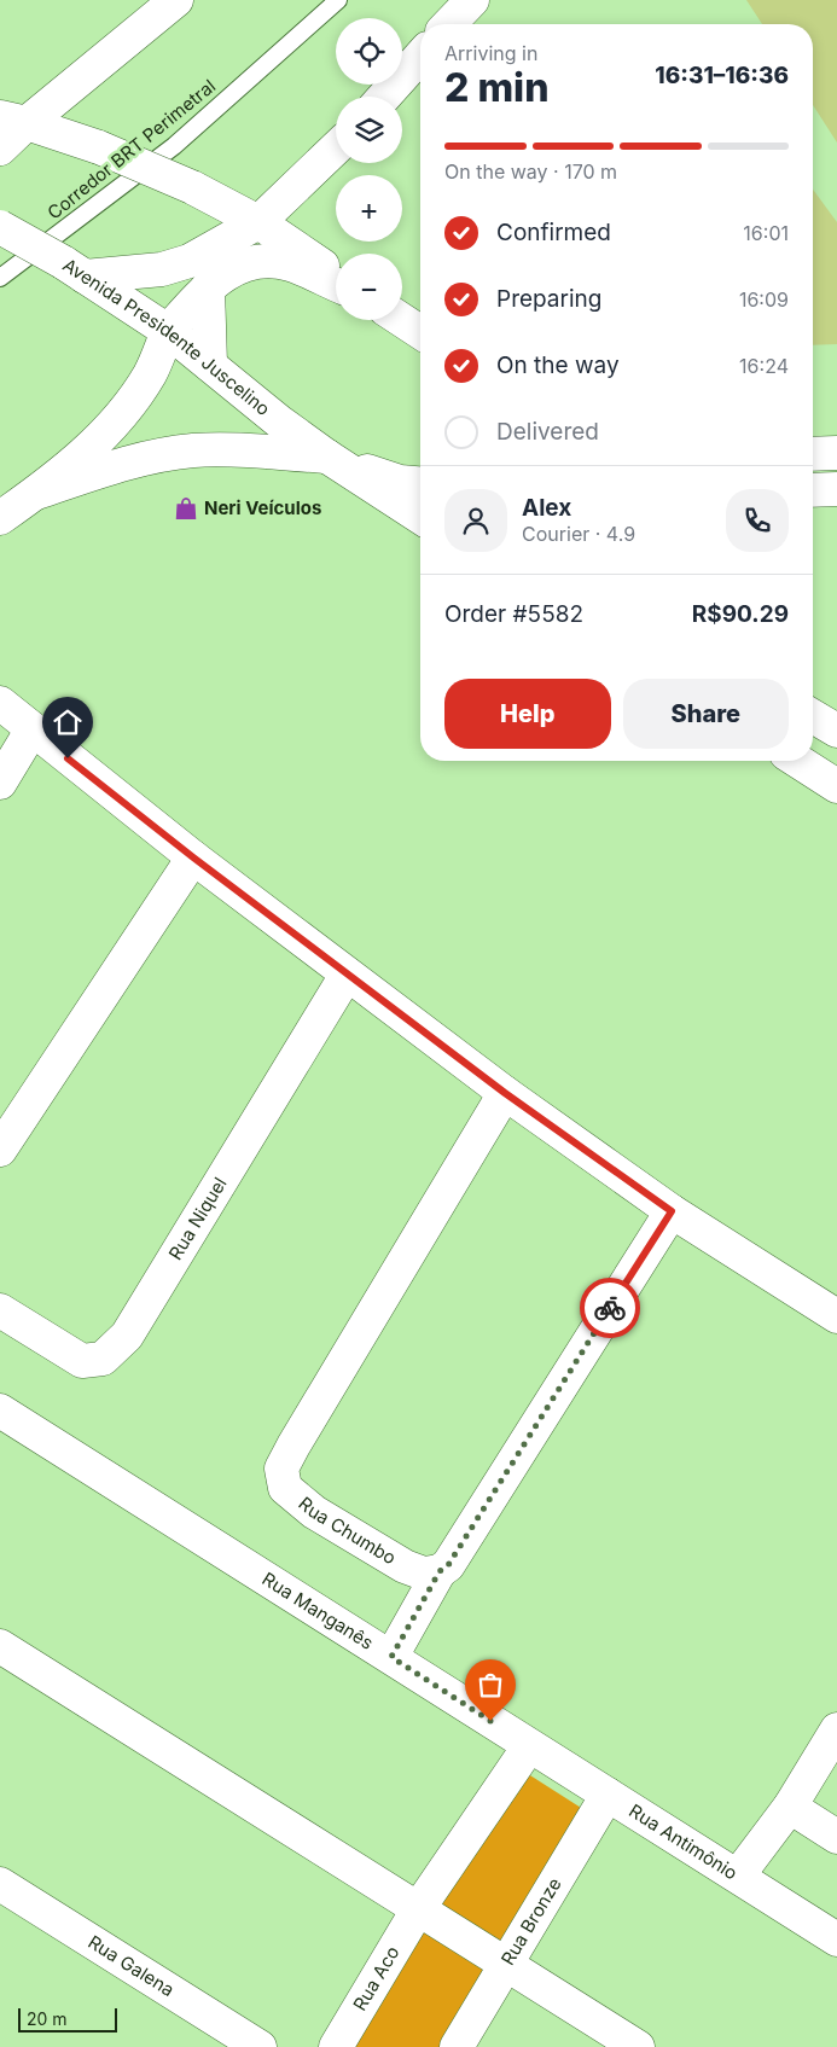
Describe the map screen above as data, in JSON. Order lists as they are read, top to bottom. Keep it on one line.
{"streets":{"street":["Avenida Presidente Juscelino","Rua Niquel","Rua Chumbo","Rua Manganês","Rua Antimônio","Rua Bronze","Rua Galena","Rua Aco"],"lane":["Corredor BRT Perimetral"]},"crossings":[["Rua Manganês","Rua Antimônio"],["Rua Antimônio","Rua Bronze"]],"places":{"shop":["Neri Veículos"]},"scale_bar":"20 m","page":{"map_buttons":["+","−"],"heading":["2 min","Arriving in","16:31–16:36"],"panel":["Alex","Courier · 4.9","Order #5582","R$90.29"],"bar":"On the way · 170 m","list":[["Confirmed","16:01"],["Preparing","16:09"],["On the way","16:24"],"Delivered"],"buttons":["Help","Share"],"scale":"20 m"}}
